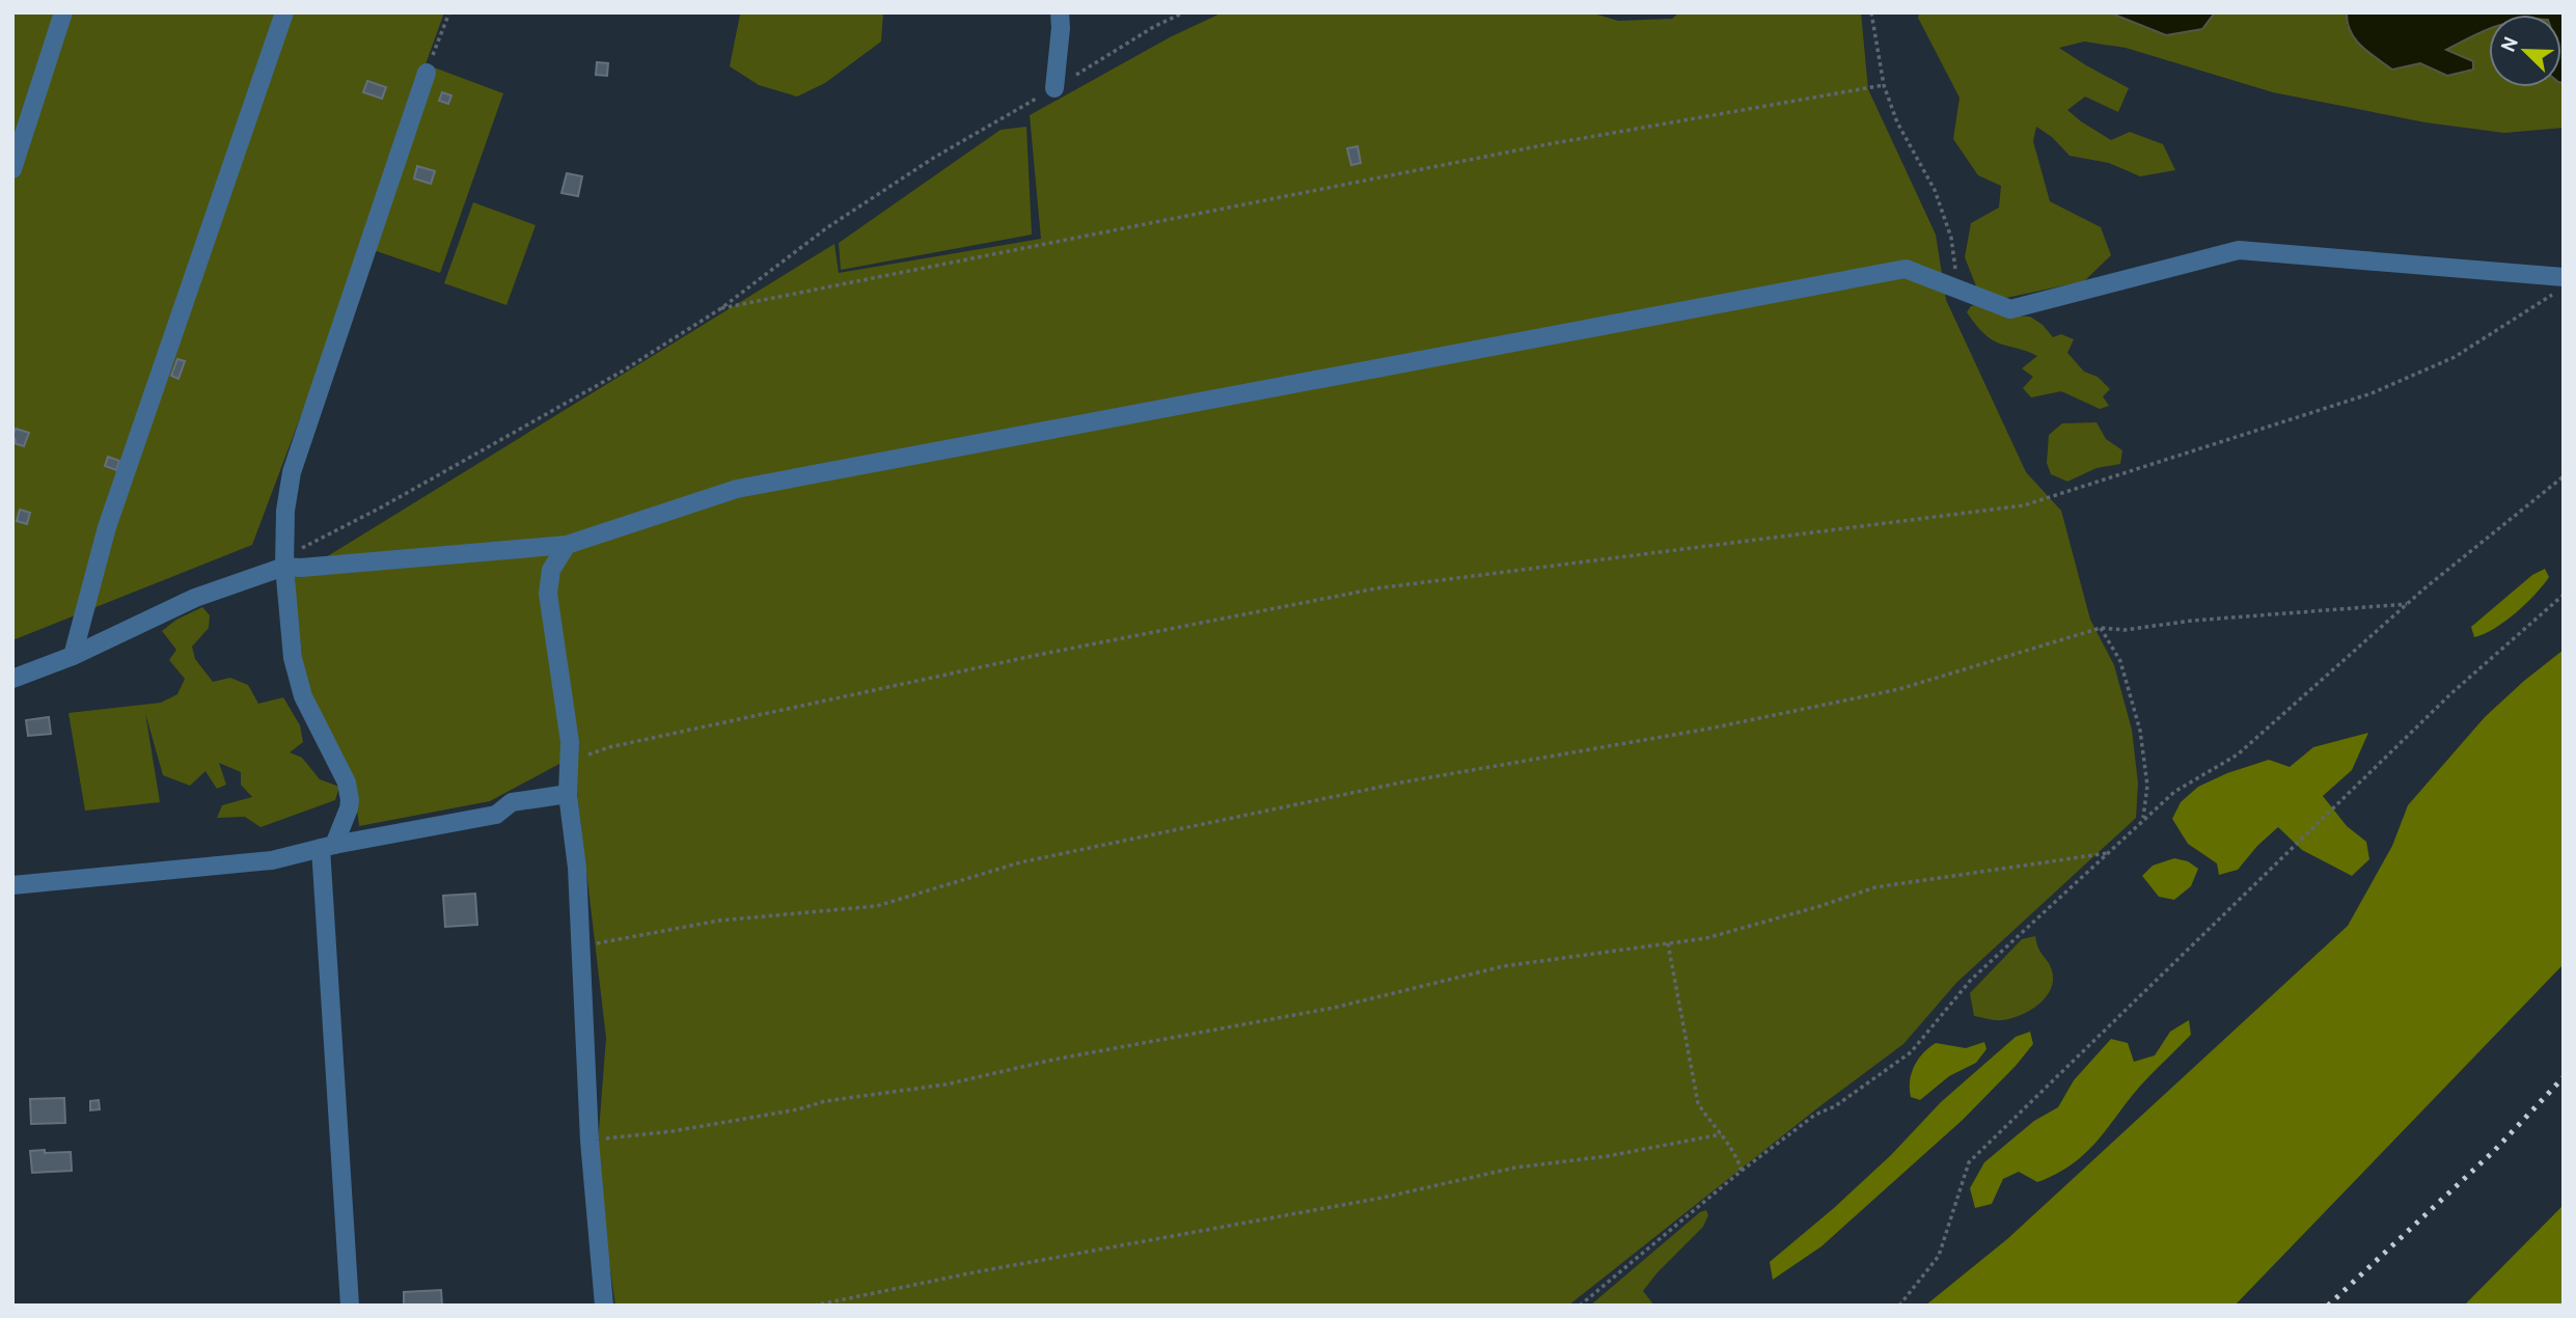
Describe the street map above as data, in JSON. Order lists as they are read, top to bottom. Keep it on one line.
{"north":"top left"}
